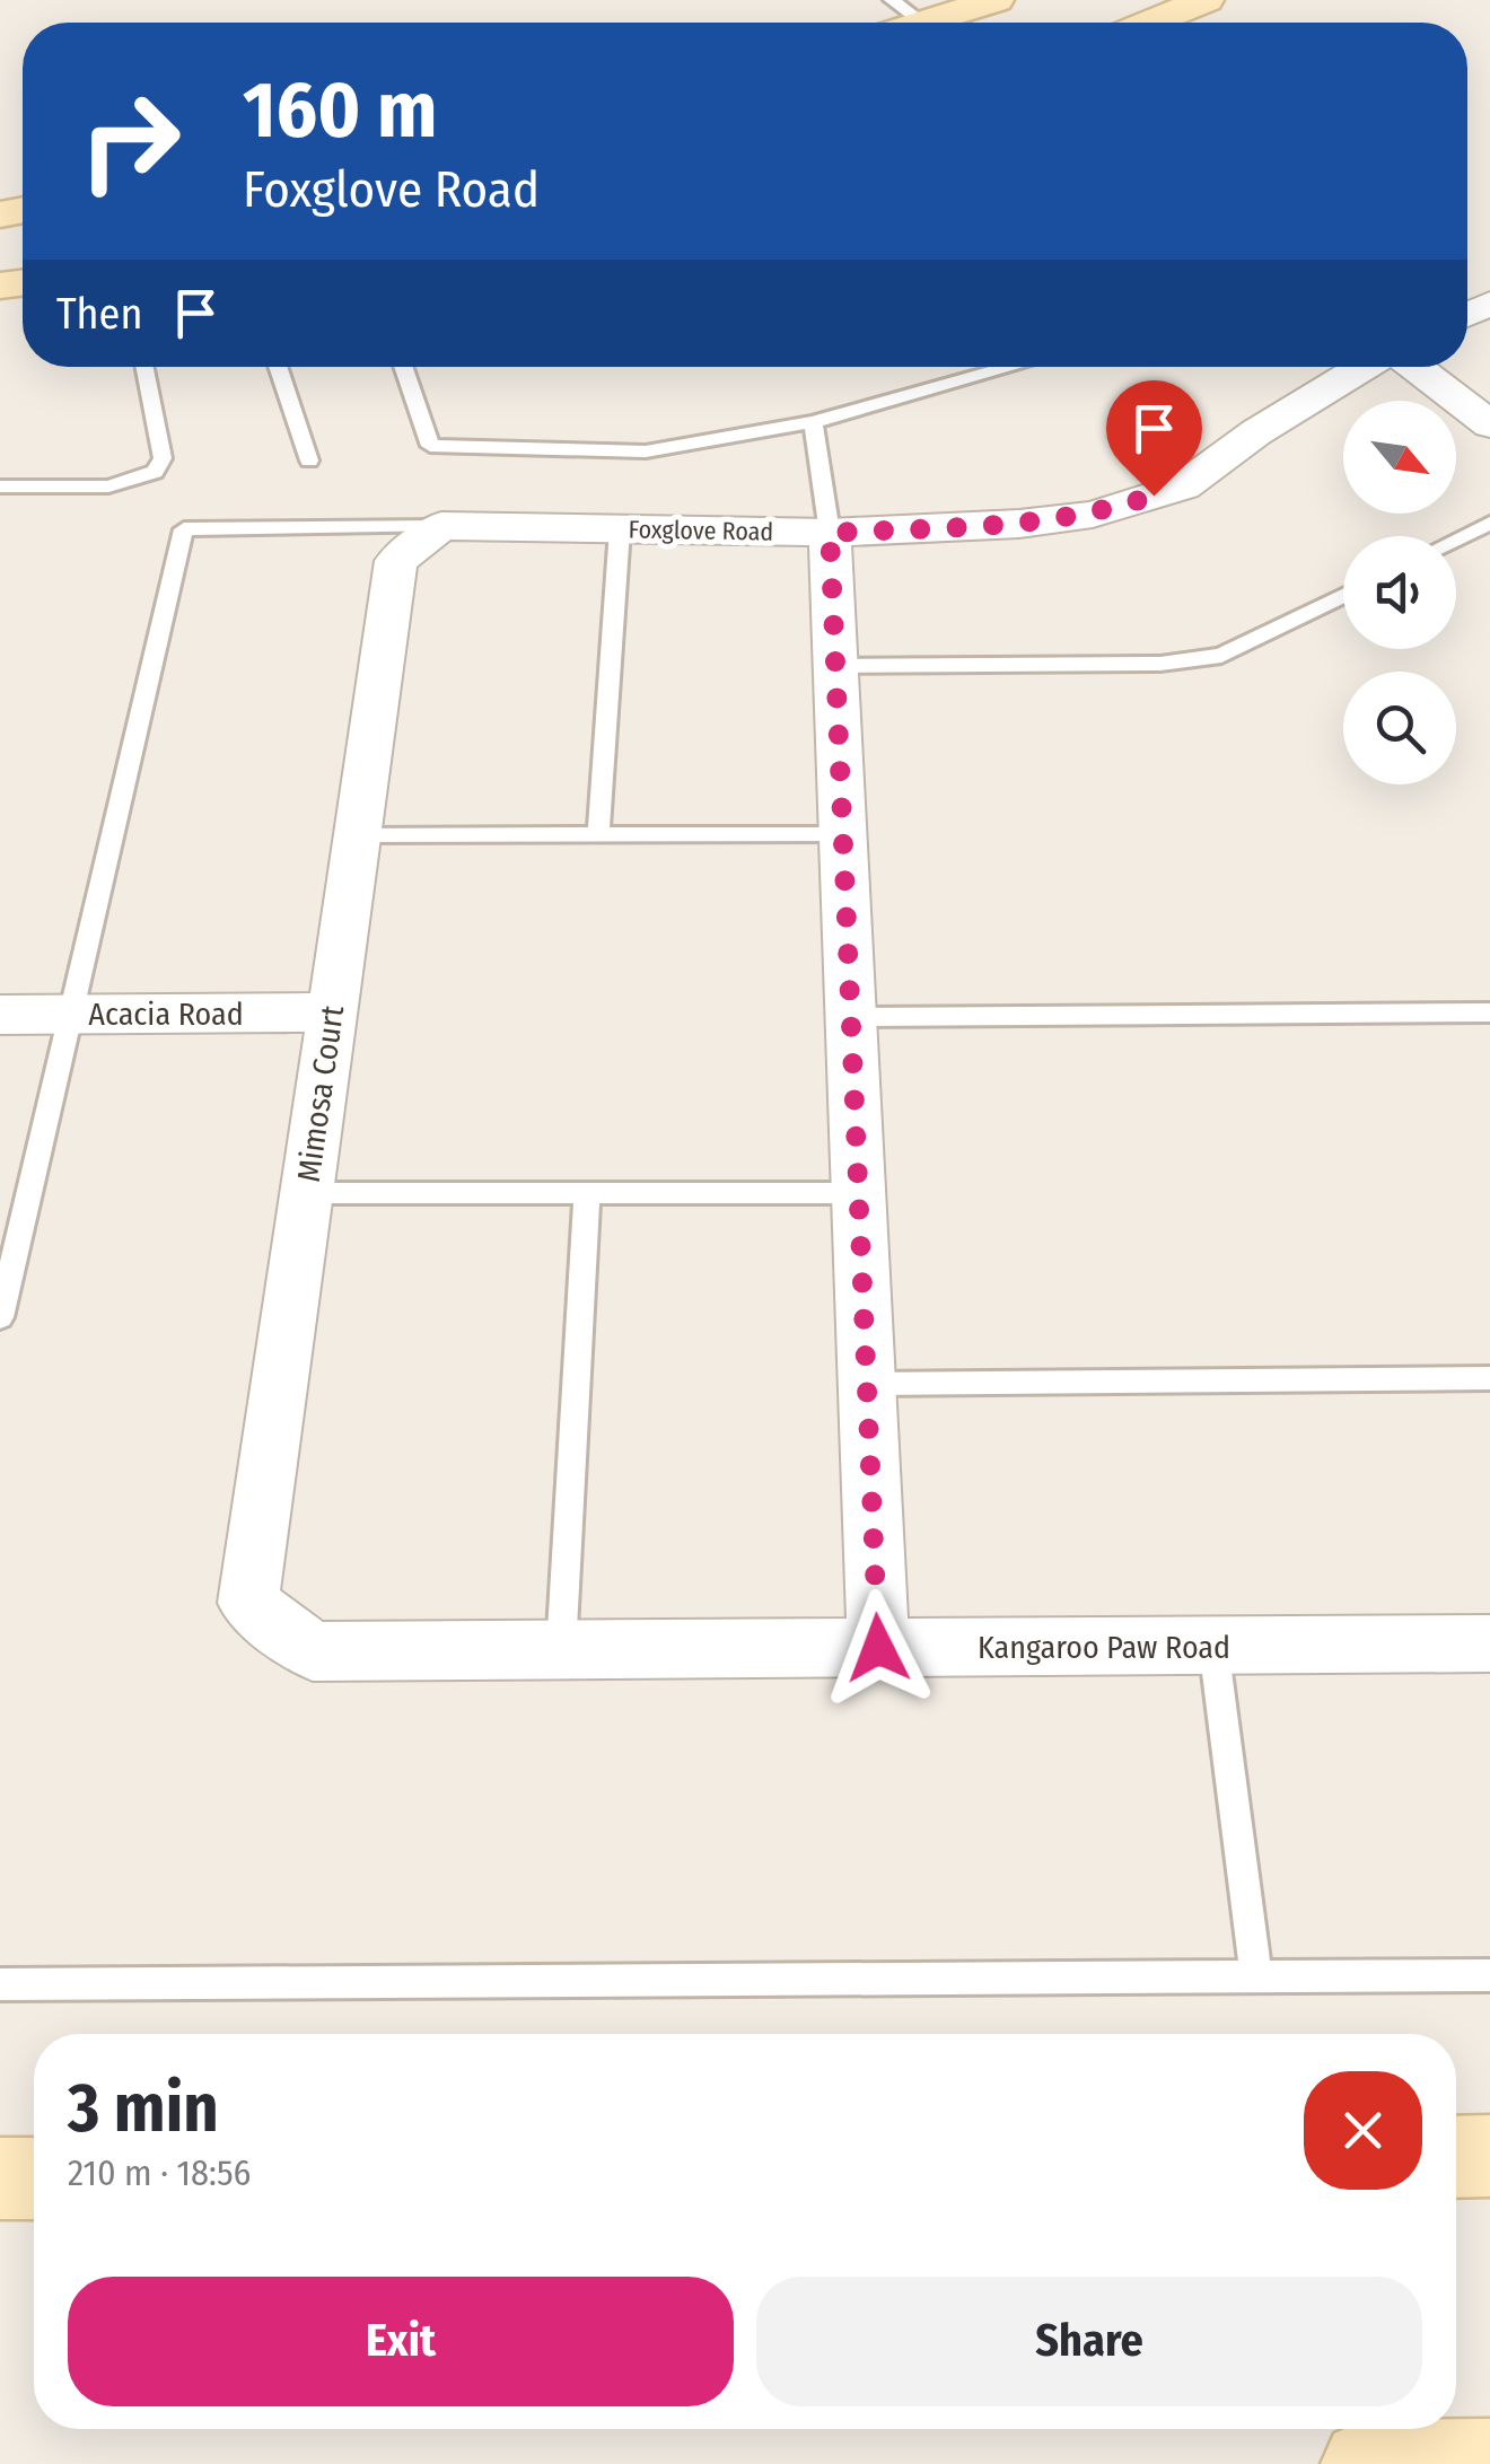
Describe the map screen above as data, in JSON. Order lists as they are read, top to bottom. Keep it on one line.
{"streets":{"street":["Foxglove Road","Acacia Road","Mimosa Court","Kangaroo Paw Road"]},"crossings":[["Foxglove Road","Mimosa Court"],["Acacia Road","Mimosa Court"],["Mimosa Court","Kangaroo Paw Road"]],"north":"bottom right","page":{"turn":["160 m","Foxglove Road"],"then":"Then","heading":["3 min","210 m · 18:56"],"buttons":["Exit","Share"]}}
